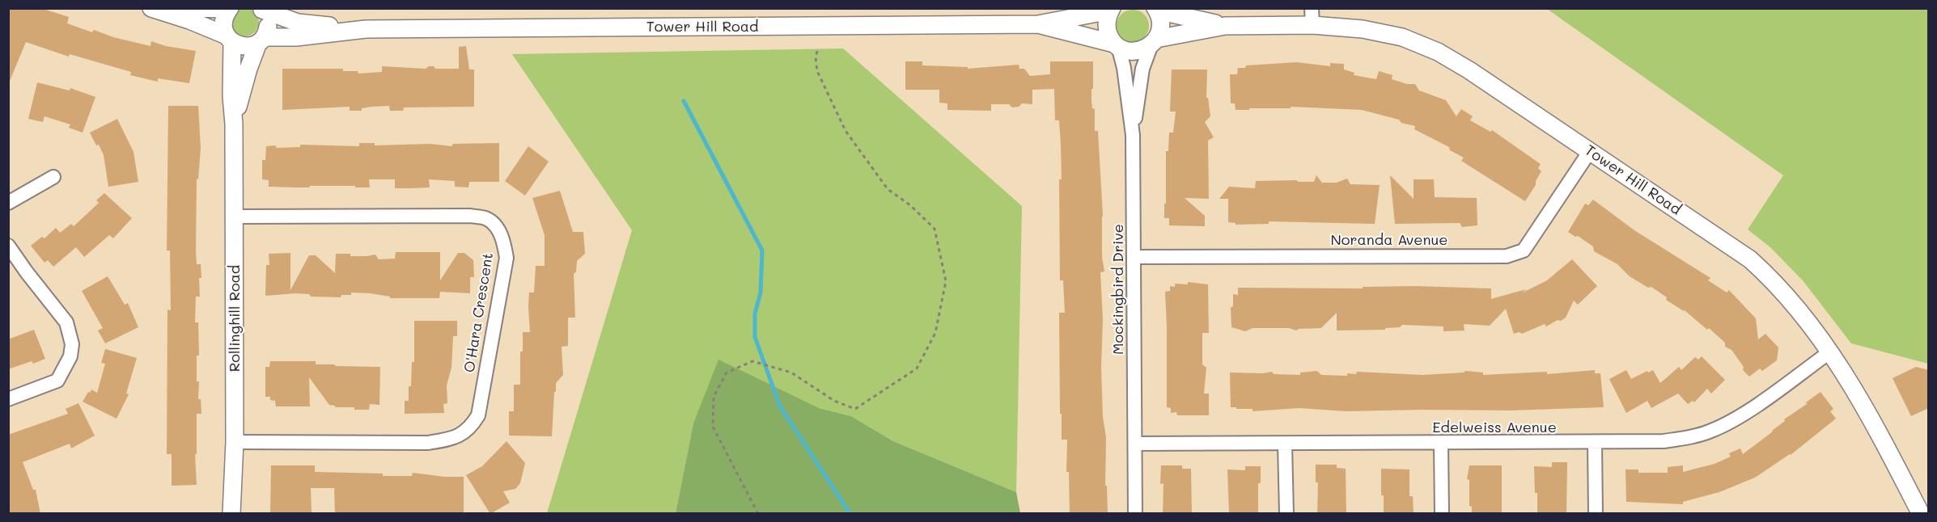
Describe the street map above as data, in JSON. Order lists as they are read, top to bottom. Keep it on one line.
{"streets":{"street":["Tower Hill Road","Noranda Avenue","Mockingbird Drive","O'Hara Crescent","Rollinghill Road","Edelweiss Avenue"]},"crossings":[["Tower Hill Road","Noranda Avenue"],["Tower Hill Road","Mockingbird Drive"],["Tower Hill Road","Rollinghill Road"],["Tower Hill Road","Edelweiss Avenue"],["Noranda Avenue","Mockingbird Drive"],["Mockingbird Drive","Edelweiss Avenue"],["O'Hara Crescent","Rollinghill Road"]]}
